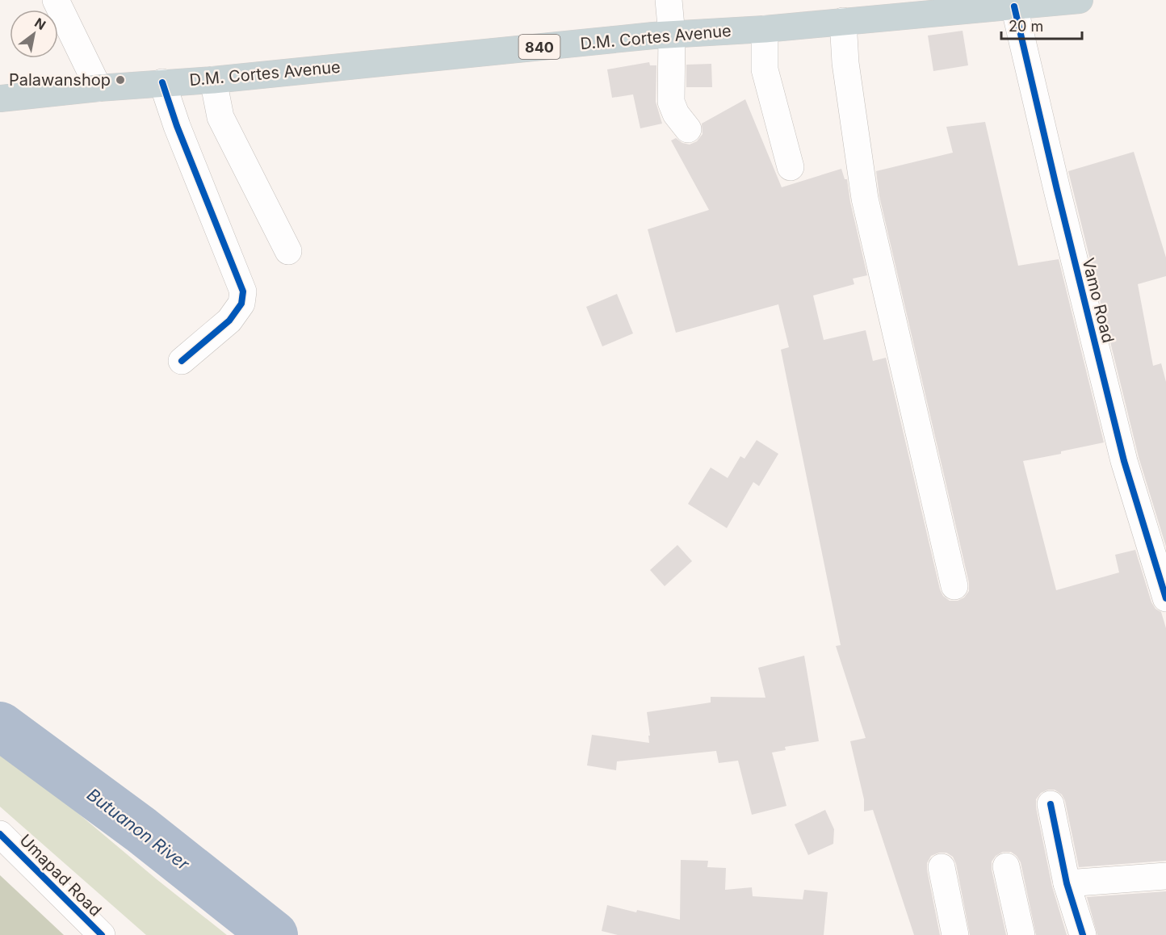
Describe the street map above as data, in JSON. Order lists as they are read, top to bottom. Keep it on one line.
{"streets":{"highway":["D.M. Cortes Avenue","840"],"street":["Vamo Road","Umapad Road"]},"crossings":[["D.M. Cortes Avenue","Vamo Road"]],"water":["Butuanon River"],"places":["Palawanshop"],"scale_bar":"20 m","north":"top right"}
